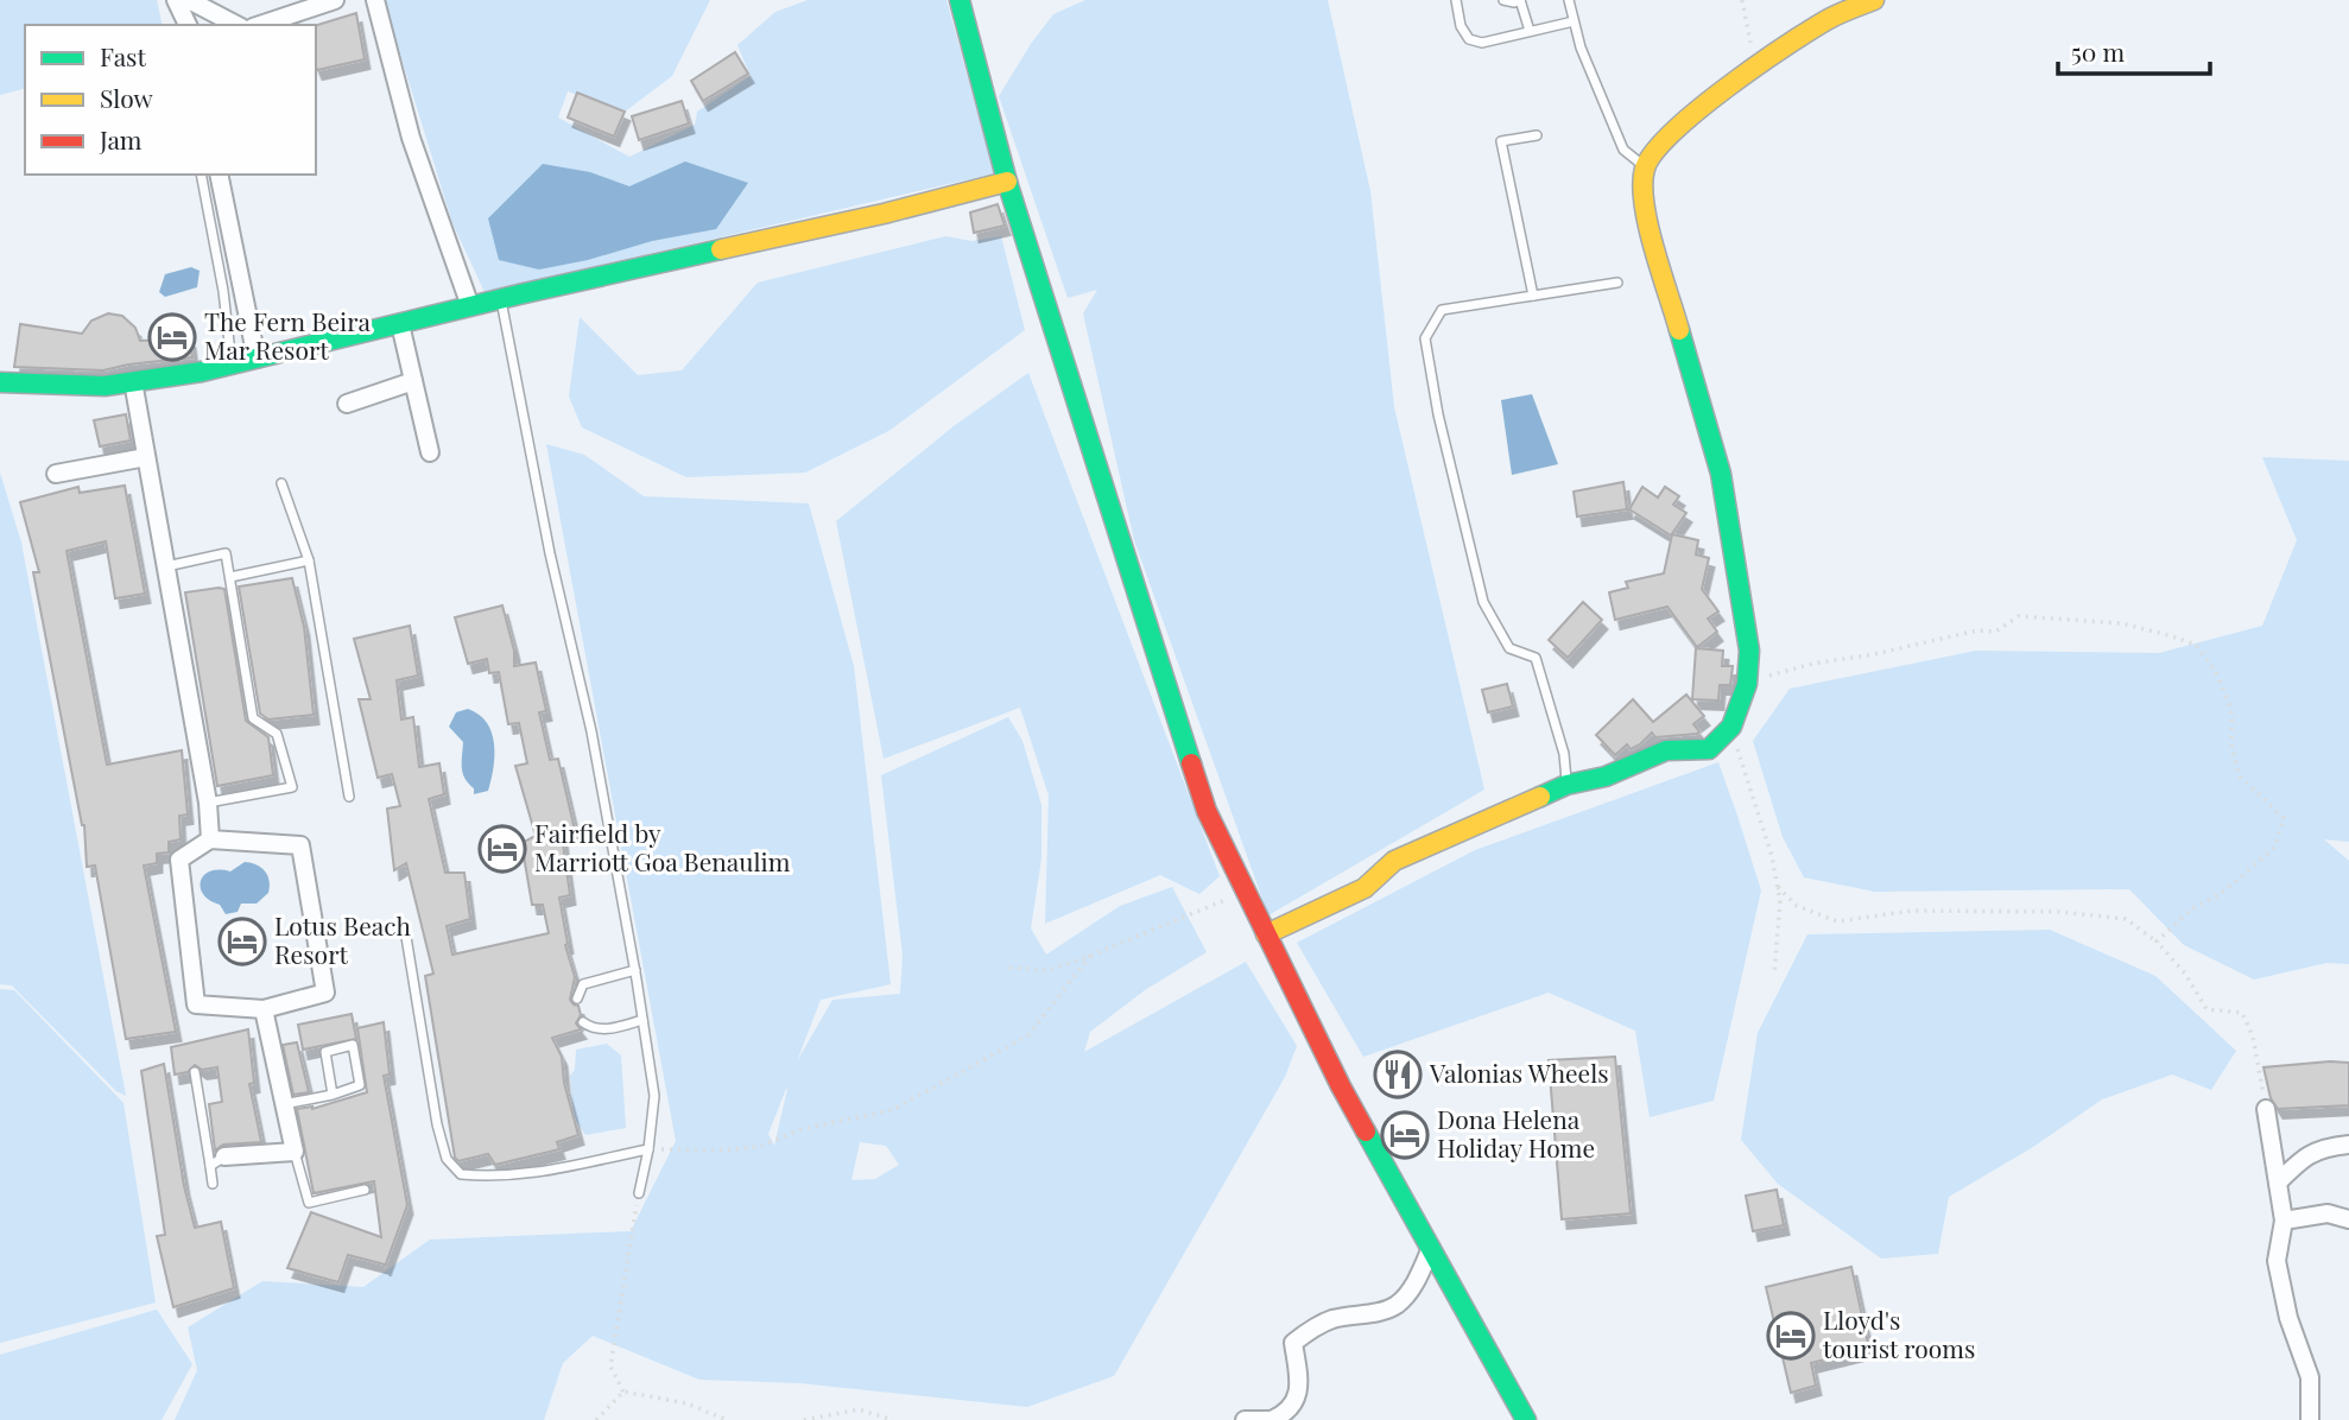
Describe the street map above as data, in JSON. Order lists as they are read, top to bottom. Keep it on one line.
{"places":{"hotel":["The Fern Beira Mar Resort","Fairfield by Marriott Goa Benaulim","Lotus Beach Resort","Dona Helena Holiday Home","Lloyd's tourist rooms"],"restaurant":["Valonias Wheels"]},"legend":["Fast","Slow","Jam"],"scale_bar":"50 m"}
